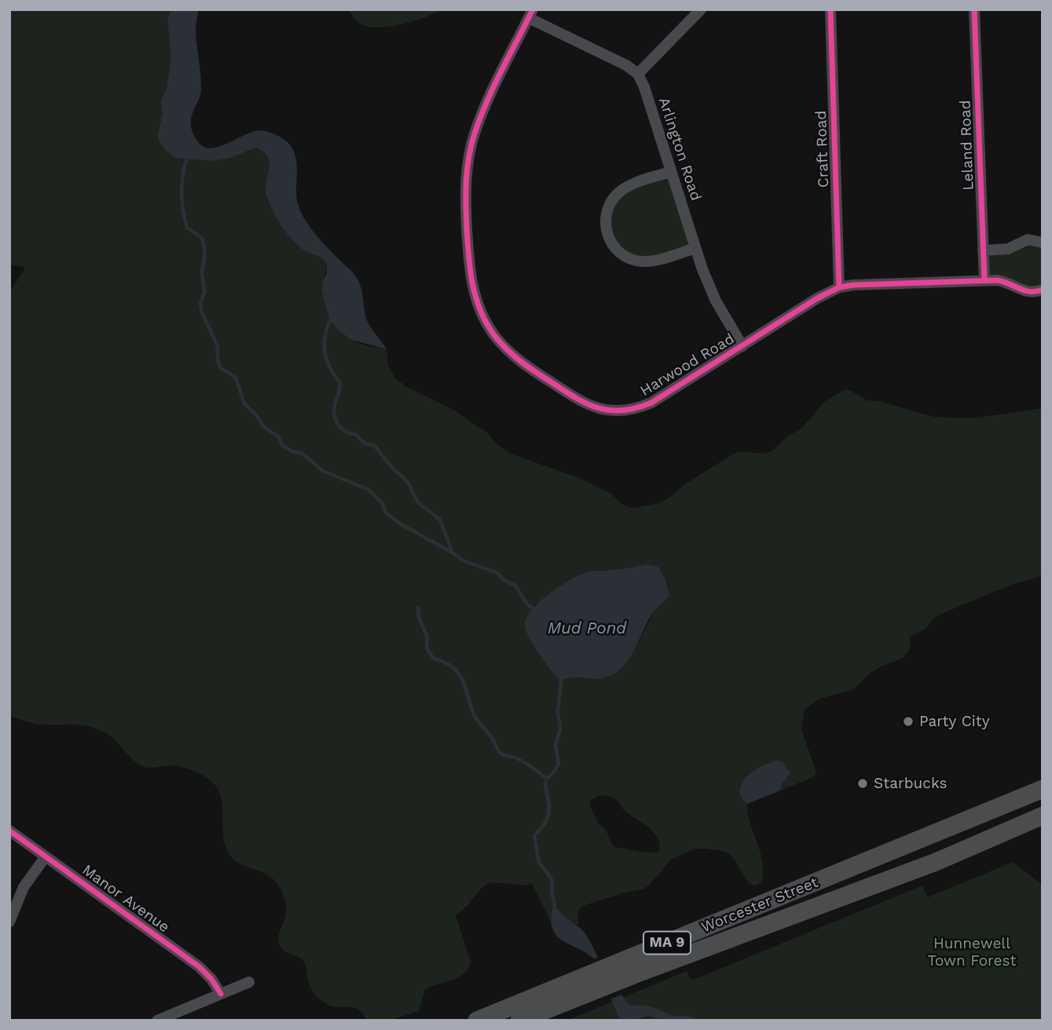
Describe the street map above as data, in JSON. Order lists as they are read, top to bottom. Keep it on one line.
{"streets":{"highway":["Worcester Street","MA 9"],"street":["Leland Road","Arlington Road","Craft Road","Harwood Road","Manor Avenue"]},"crossings":[["Leland Road","Harwood Road"],["Arlington Road","Harwood Road"],["Craft Road","Harwood Road"]],"water":["Mud Pond"],"parks":["Hunnewell Town Forest"],"places":["Party City","Starbucks"]}
